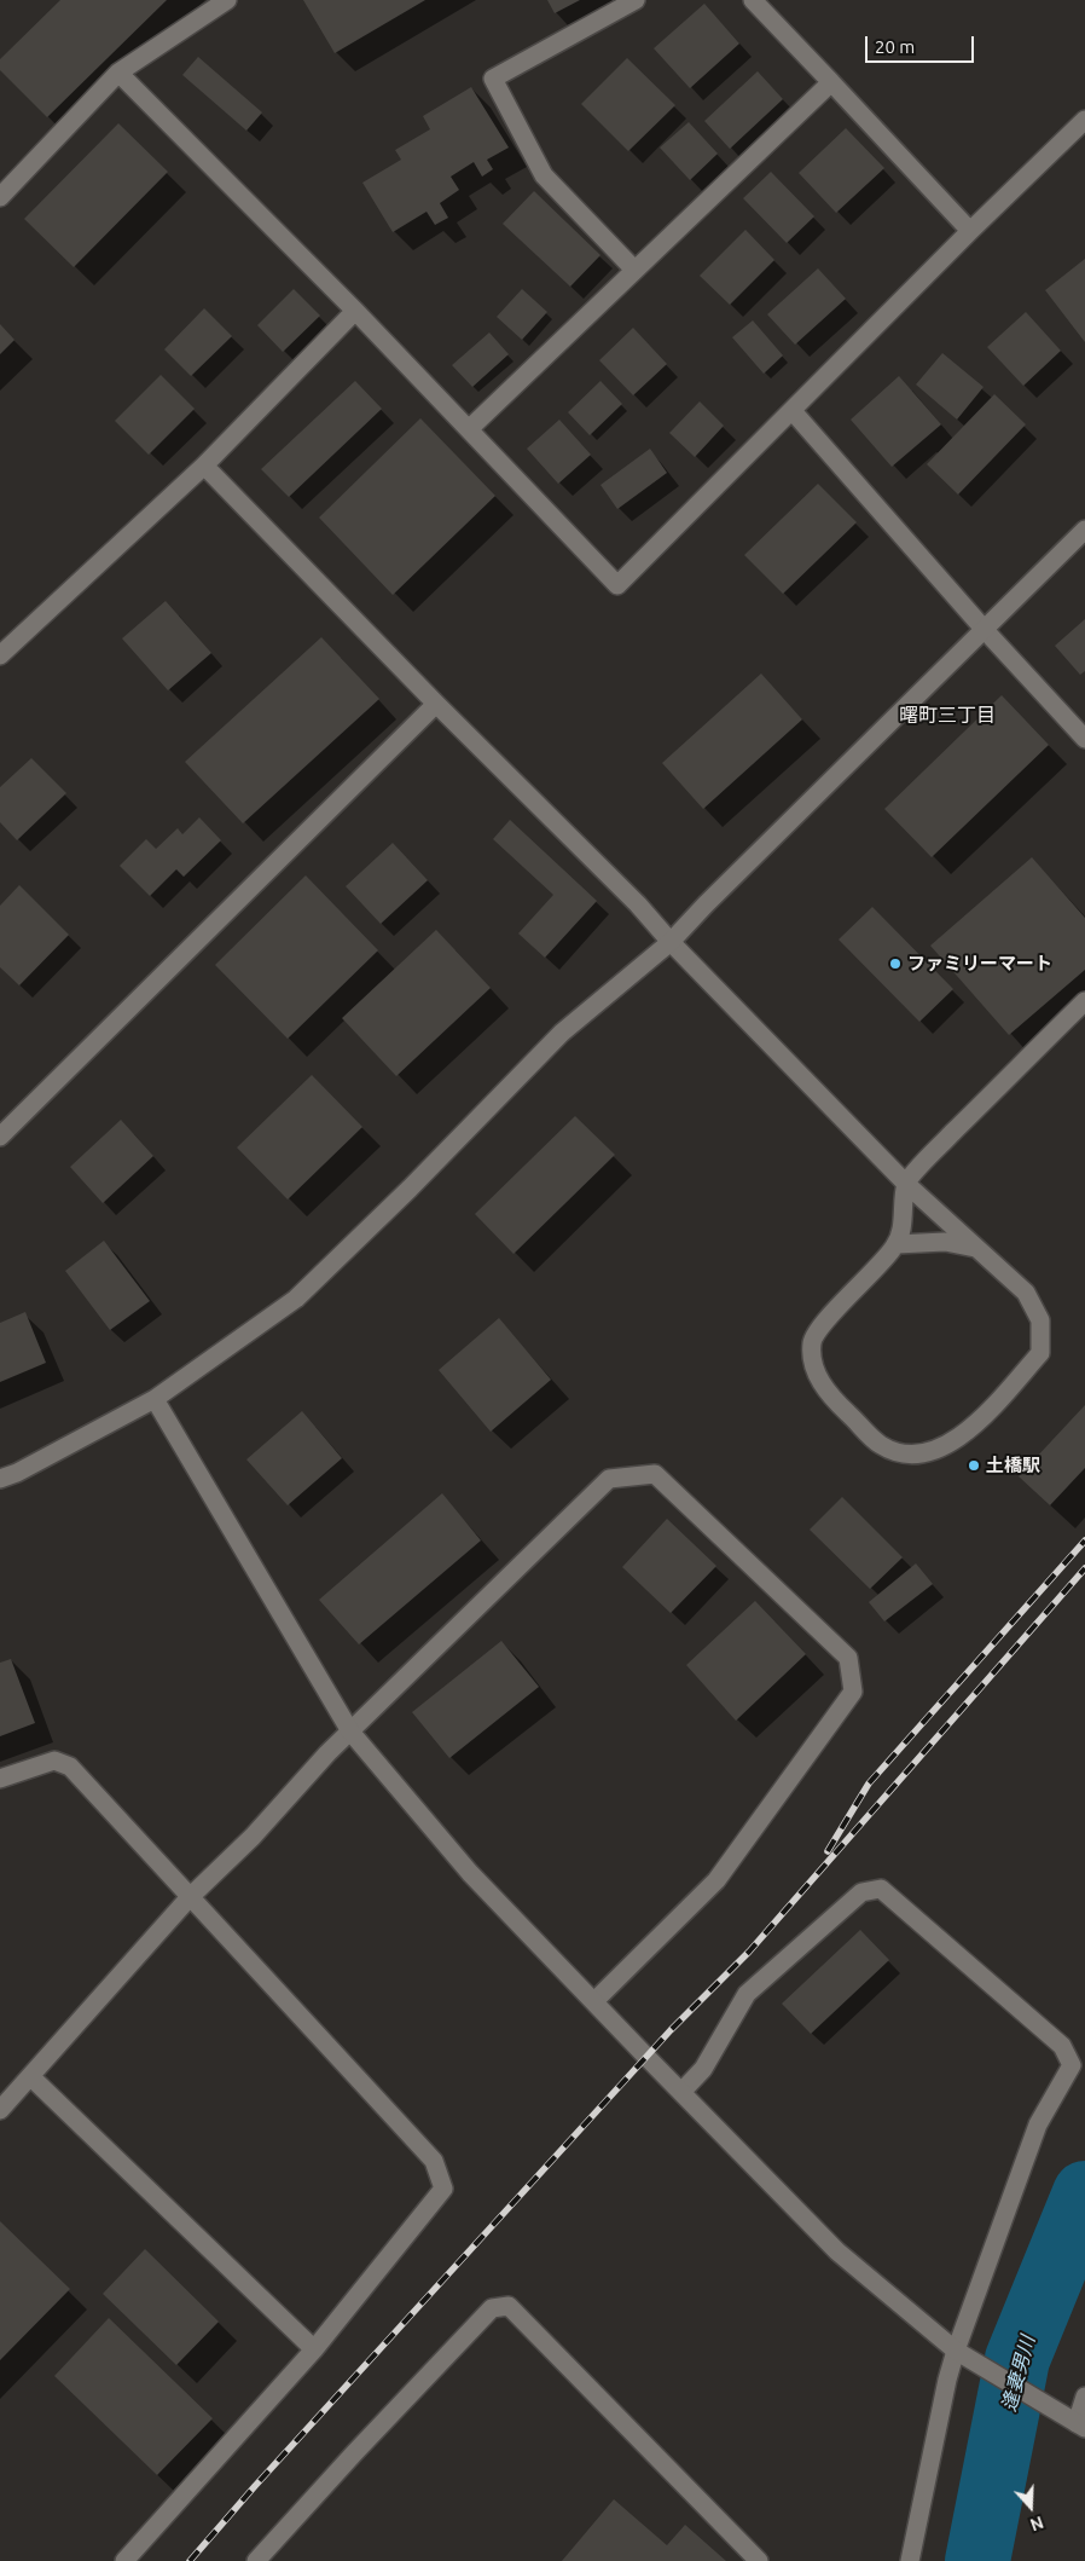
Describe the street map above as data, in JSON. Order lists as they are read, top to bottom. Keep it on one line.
{"districts":["曙町三丁目"],"water":["逢妻男川"],"places":["ファミリーマート","土橋駅"],"scale_bar":"20 m","north":"bottom"}
